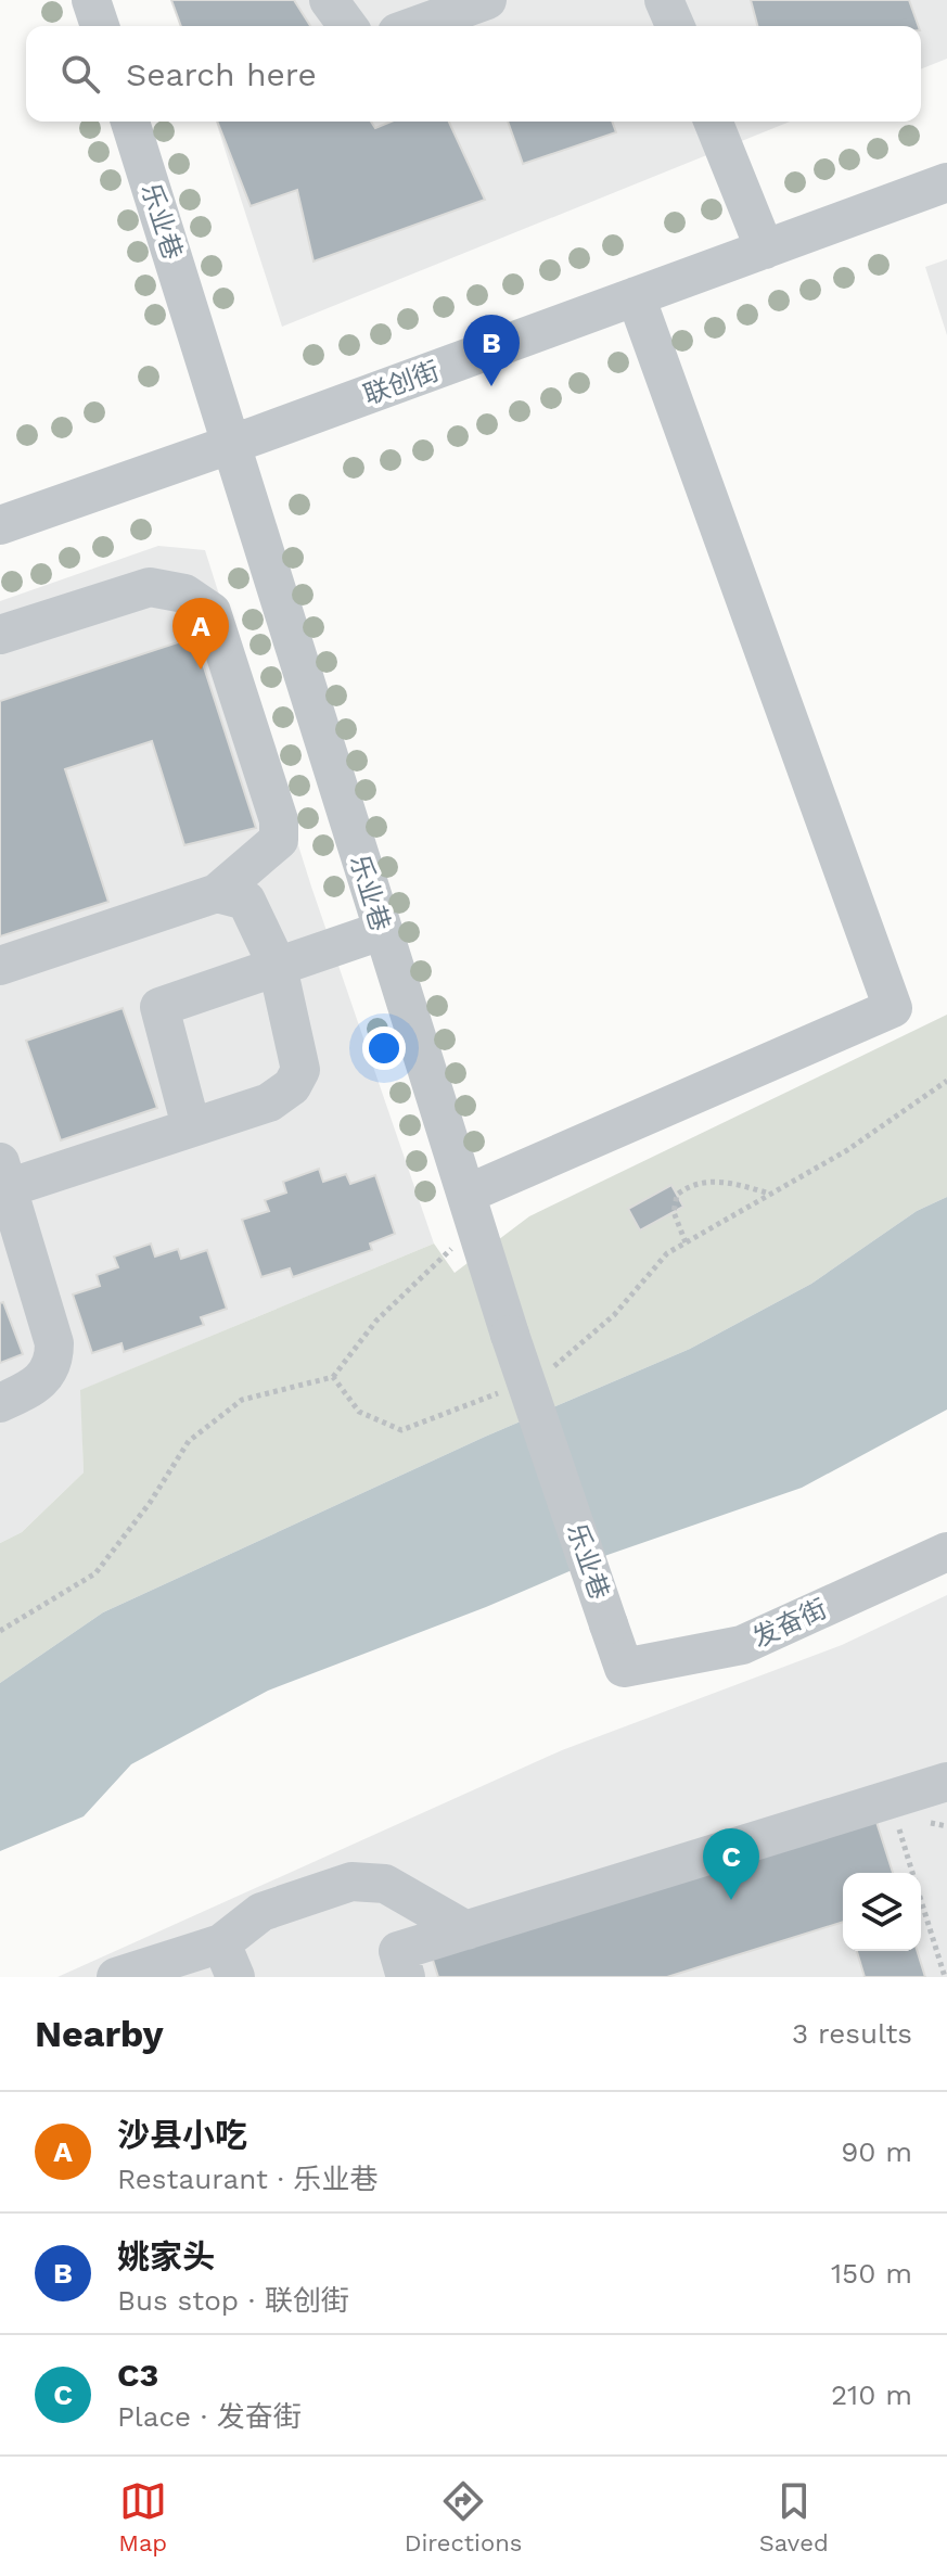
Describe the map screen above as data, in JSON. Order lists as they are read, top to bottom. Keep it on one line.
{"streets":{"street":["乐业巷","联创街","发奋街"]},"crossings":[["乐业巷","联创街"],["乐业巷","发奋街"]],"page":{"search":"Search here","pins":["B","A","C"],"heading":["Nearby","3 results"],"list":[{"mark":"A","name":"沙县小吃","note":"Restaurant · 乐业巷","value":"90 m"},{"mark":"B","name":"姚家头","note":"Bus stop · 联创街","value":"150 m"},{"mark":"C","name":"C3","note":"Place · 发奋街","value":"210 m"}],"nav":["Map","Directions","Saved"]}}
